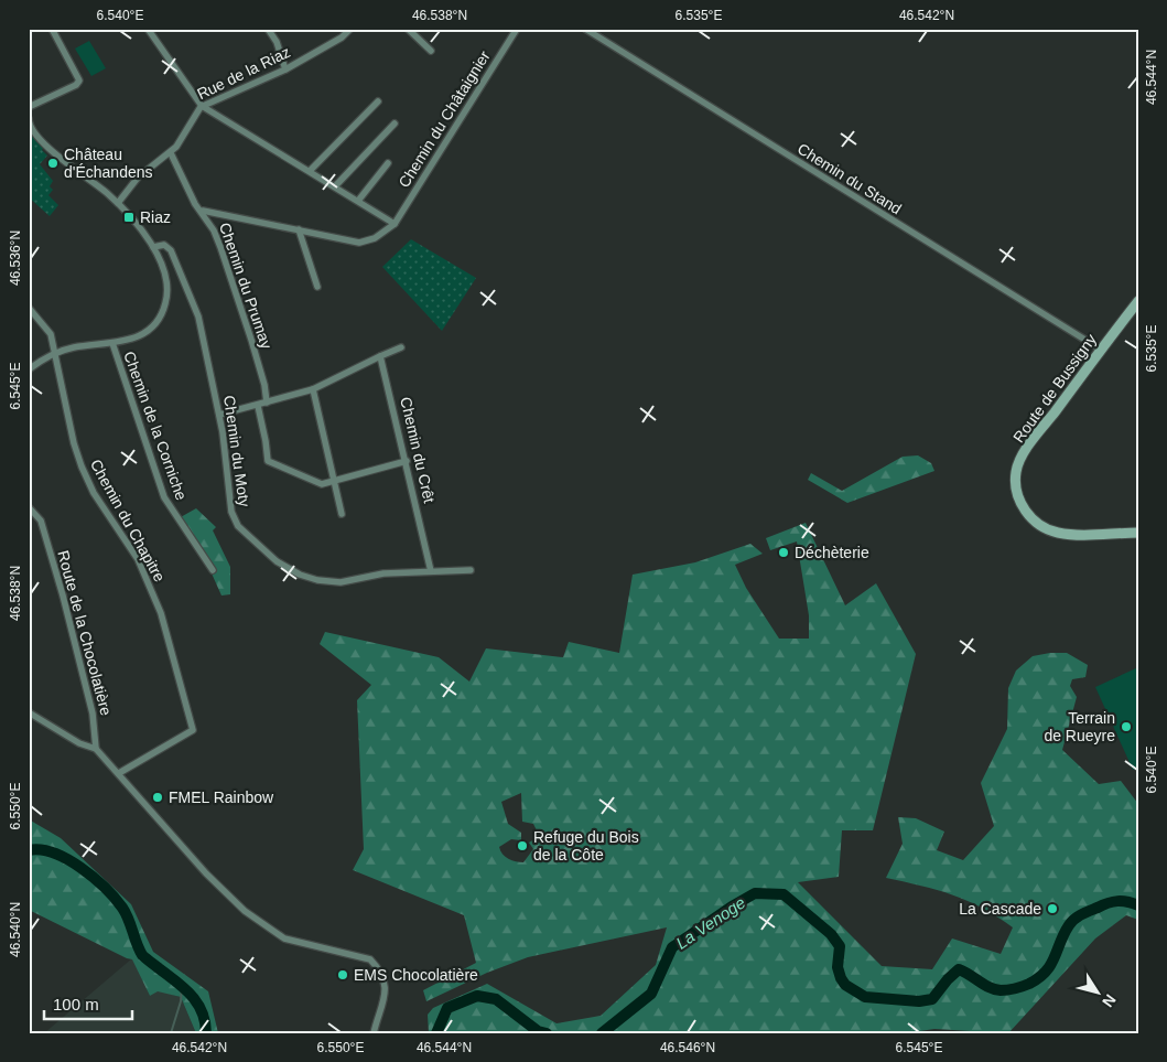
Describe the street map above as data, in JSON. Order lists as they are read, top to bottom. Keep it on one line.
{"streets":{"street":["Rue de la Riaz","Chemin du Châtaignier","Chemin du Stand","Chemin du Prumay","Route de Bussigny","Chemin de la Corniche","Chemin du Crêt","Chemin du Moty","Chemin du Chapitre","Route de la Chocolatière"]},"crossings":[["Rue de la Riaz","Chemin du Prumay"],["Chemin du Stand","Route de Bussigny"],["Chemin du Crêt","Chemin du Moty"]],"water":["La Venoge"],"places":{"other":["Château d'Échandens","Déchèterie","Terrain de Rueyre","FMEL Rainbow","Refuge du Bois de la Côte","La Cascade","EMS Chocolatière"],"transit":["Riaz"]},"scale_bar":"100 m","north":"bottom right","coordinates":["6.540°E","46.538°N","6.535°E","46.542°N","46.544°N","46.536°N","6.545°E","6.550°E","46.540°N","46.546°N"]}
